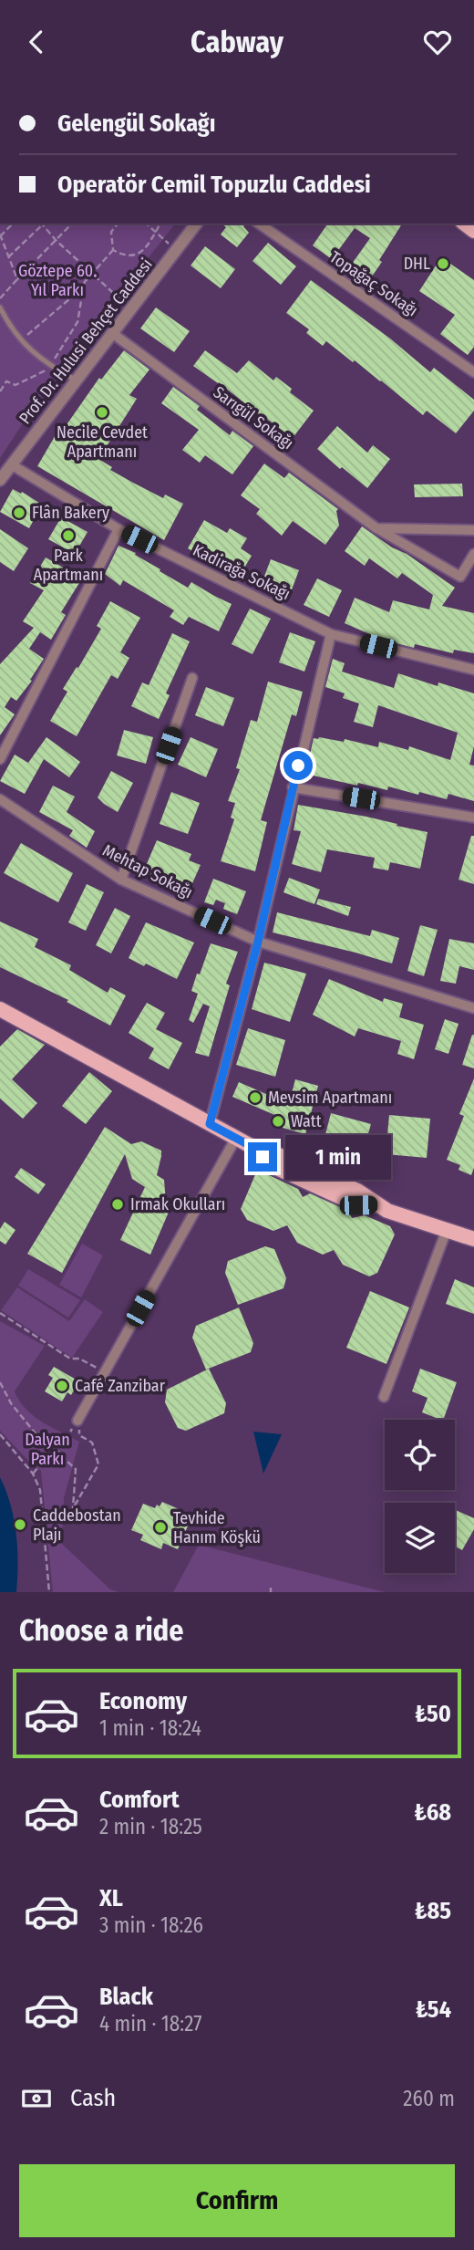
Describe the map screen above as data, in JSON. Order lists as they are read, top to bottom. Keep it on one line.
{"streets":{"street":["Topağaç Sokağı","Prof. Dr. Hulusi Behçet Caddesi","Sarıgül Sokağı","Kadirağa Sokağı","Mehtap Sokağı"]},"crossings":[["Prof. Dr. Hulusi Behçet Caddesi","Sarıgül Sokağı"],["Prof. Dr. Hulusi Behçet Caddesi","Kadirağa Sokağı"]],"parks":["Göztepe 60. Yıl Parkı","Dalyan Parkı"],"places":["DHL","Necile Cevdet Apartmanı","Flân Bakery","Park Apartmanı","Mevsim Apartmanı","Watt","Irmak Okulları","Café Zanzibar","Caddebostan Plajı","Tevhide Hanım Köşkü"],"page":{"header":"Cabway","banner":["Gelengül Sokağı","Operatör Cemil Topuzlu Caddesi"],"bubble":"1 min","heading":"Choose a ride","list":[{"name":"Economy","note":"1 min · 18:24","value":"₺50"},{"name":"Comfort","note":"2 min · 18:25","value":"₺68"},{"name":"XL","note":"3 min · 18:26","value":"₺85"},{"name":"Black","note":"4 min · 18:27","value":"₺54"}],"pay":["Cash","260 m"],"buttons":"Confirm"}}
